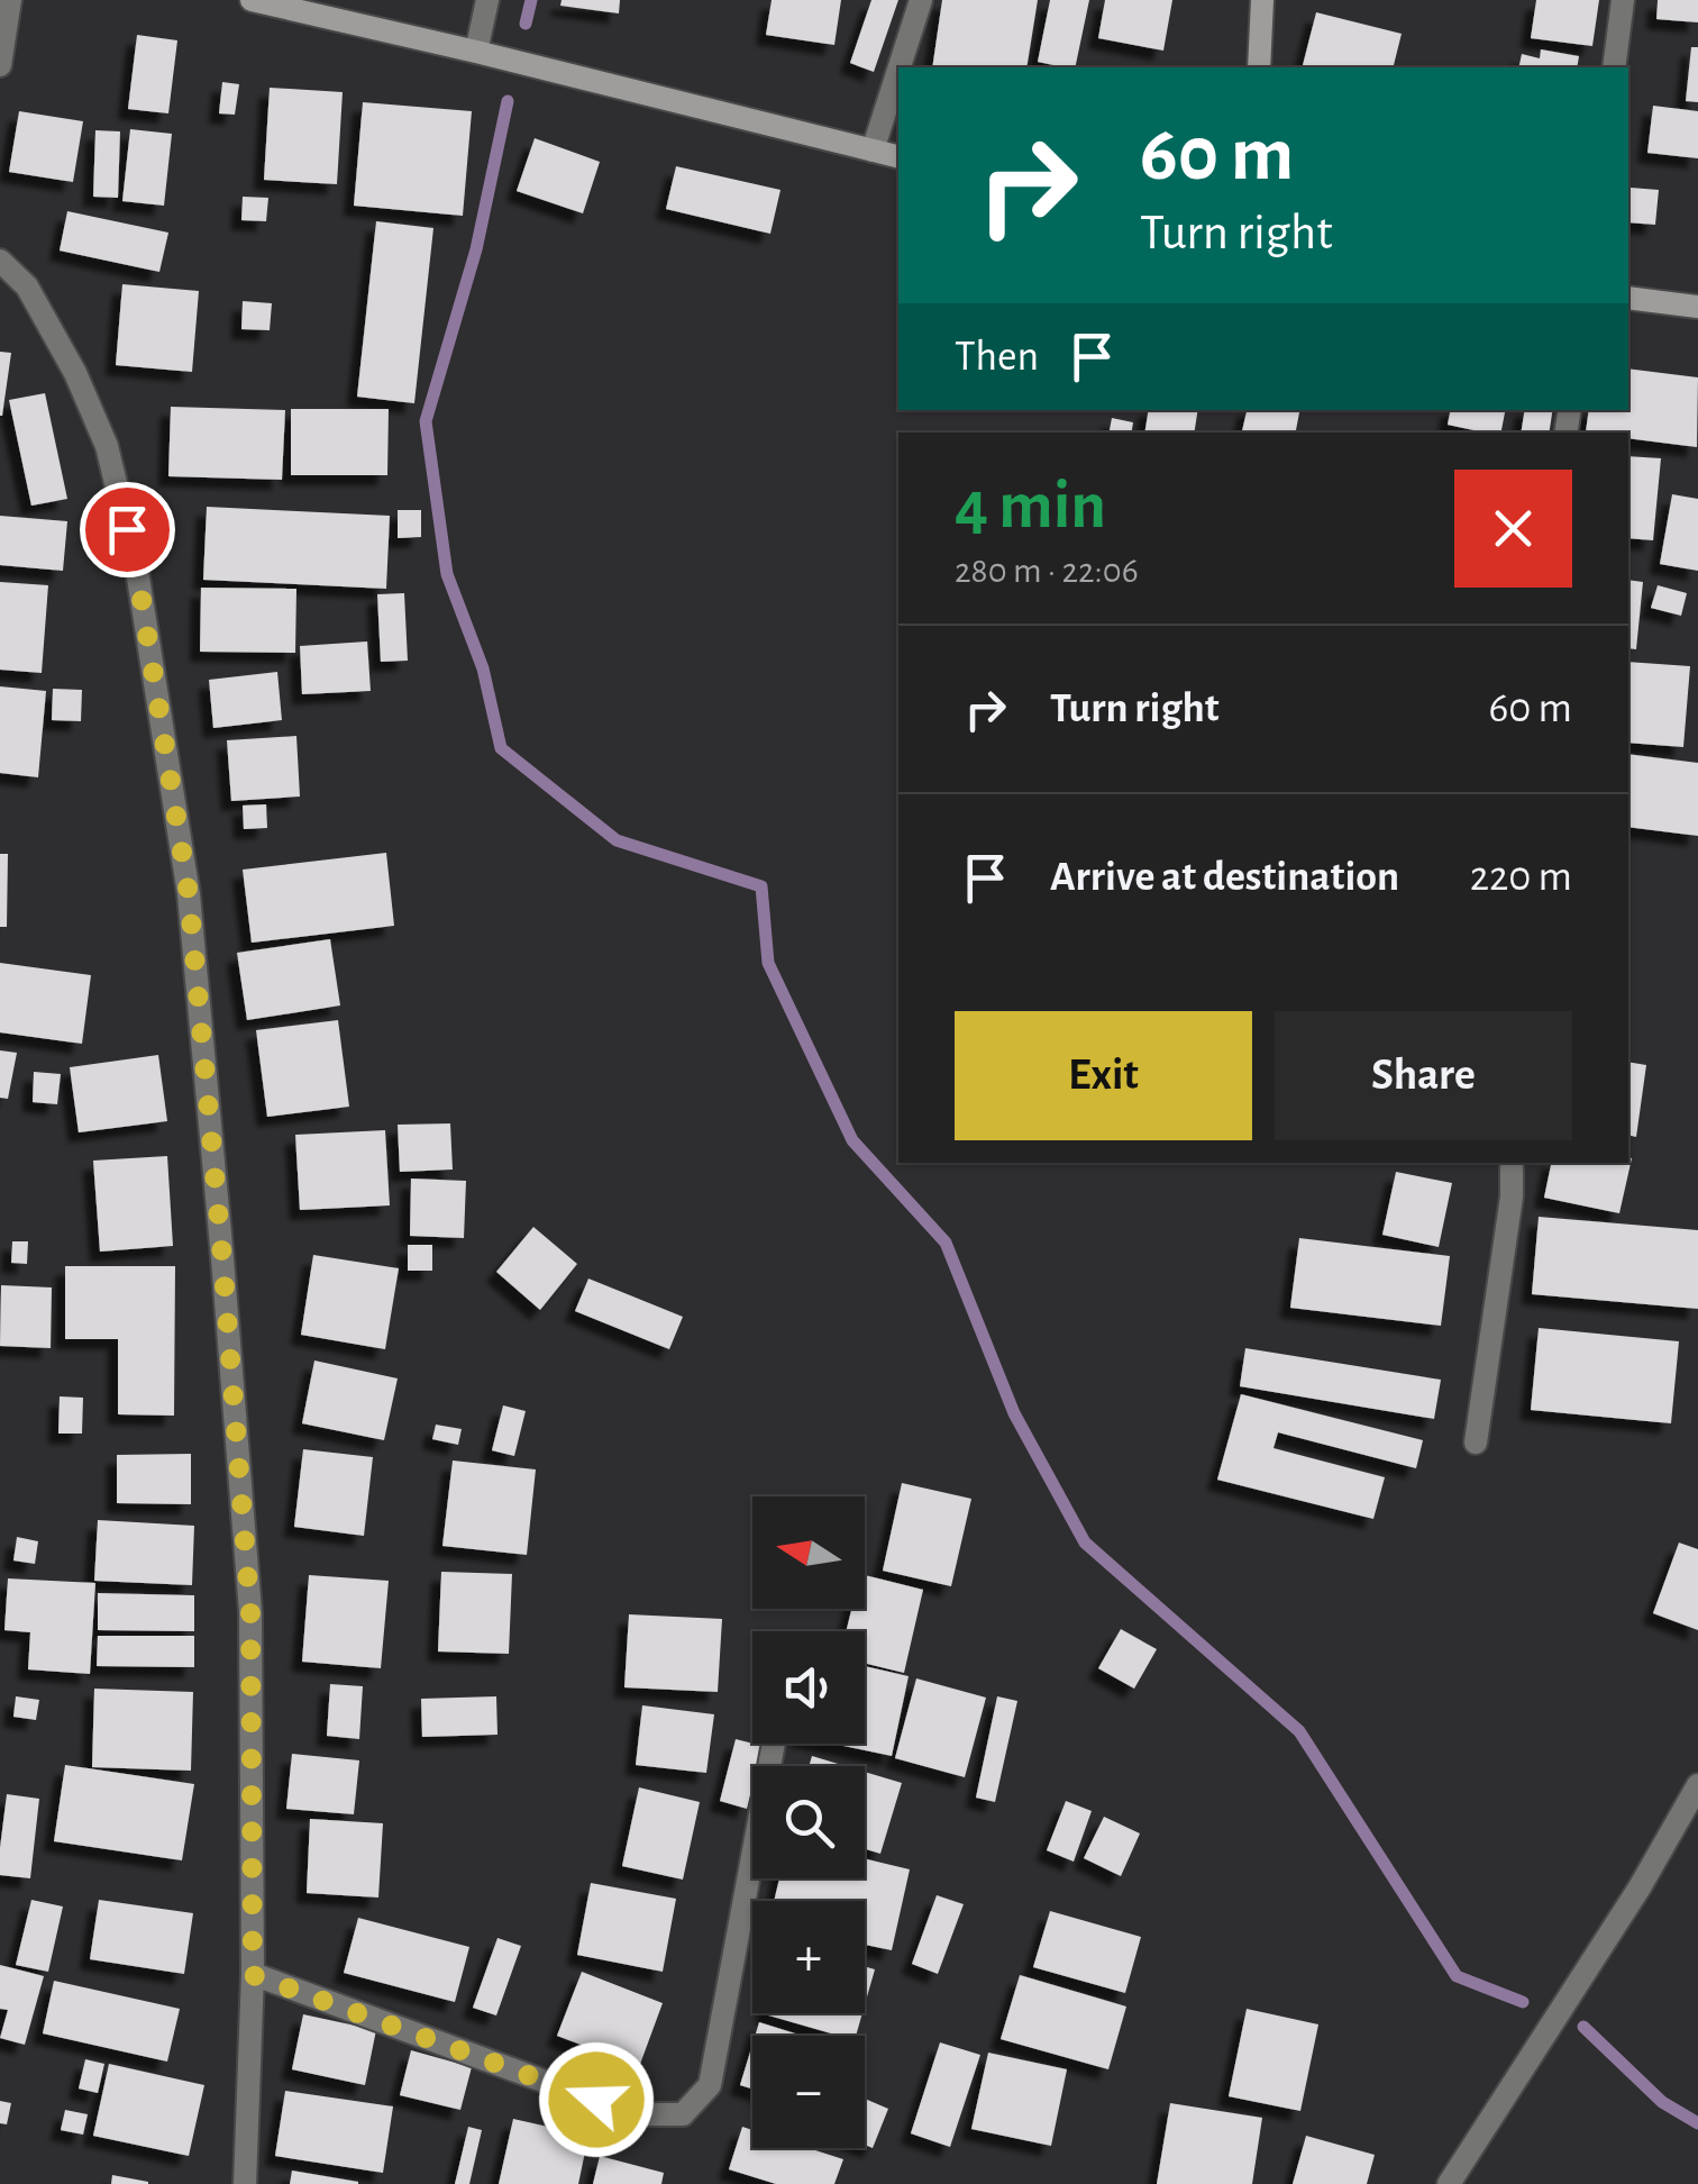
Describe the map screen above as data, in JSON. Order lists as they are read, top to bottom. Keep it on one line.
{"north":"left","page":{"turn":["60 m","Turn right"],"then":"Then","heading":["4 min","280 m · 22:06"],"list":[{"name":"Turn right","value":"60 m"},{"name":"Arrive at destination","value":"220 m"}],"buttons":["Exit","Share"],"map_buttons":["+","−"]}}
